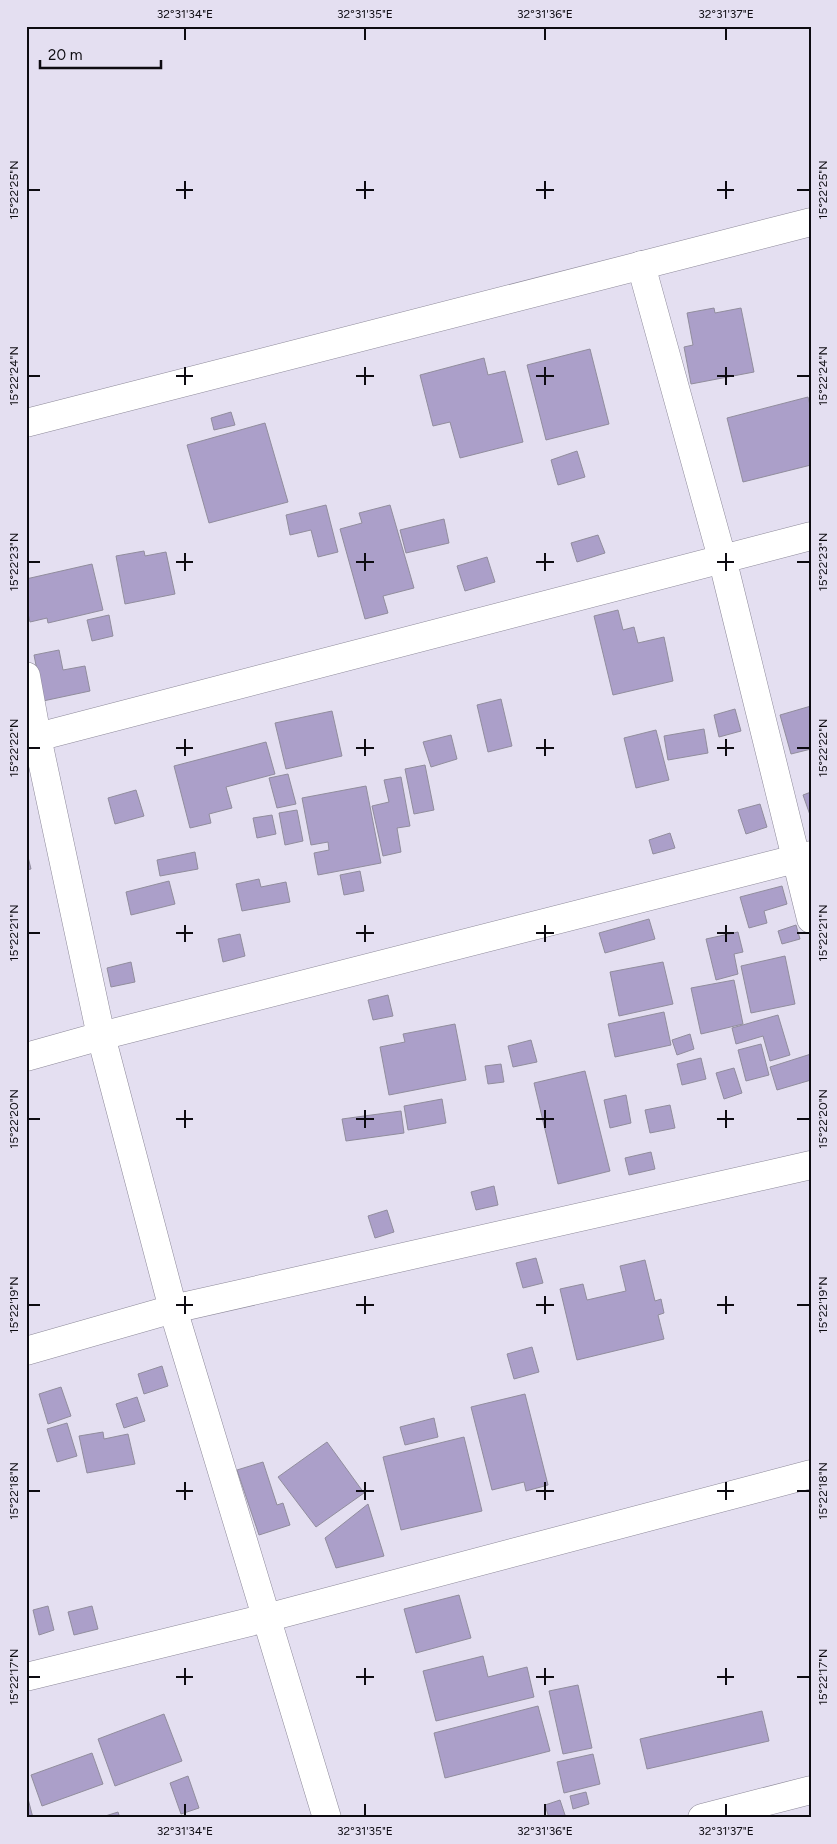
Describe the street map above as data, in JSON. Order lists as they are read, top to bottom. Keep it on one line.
{"scale_bar":"20 m","coordinates":["32°31'34\"E","32°31'35\"E","32°31'36\"E","32°31'37\"E","15°22'25\"N","15°22'24\"N","15°22'23\"N","15°22'22\"N","15°22'21\"N","15°22'20\"N","15°22'19\"N","15°22'18\"N","15°22'17\"N"]}
